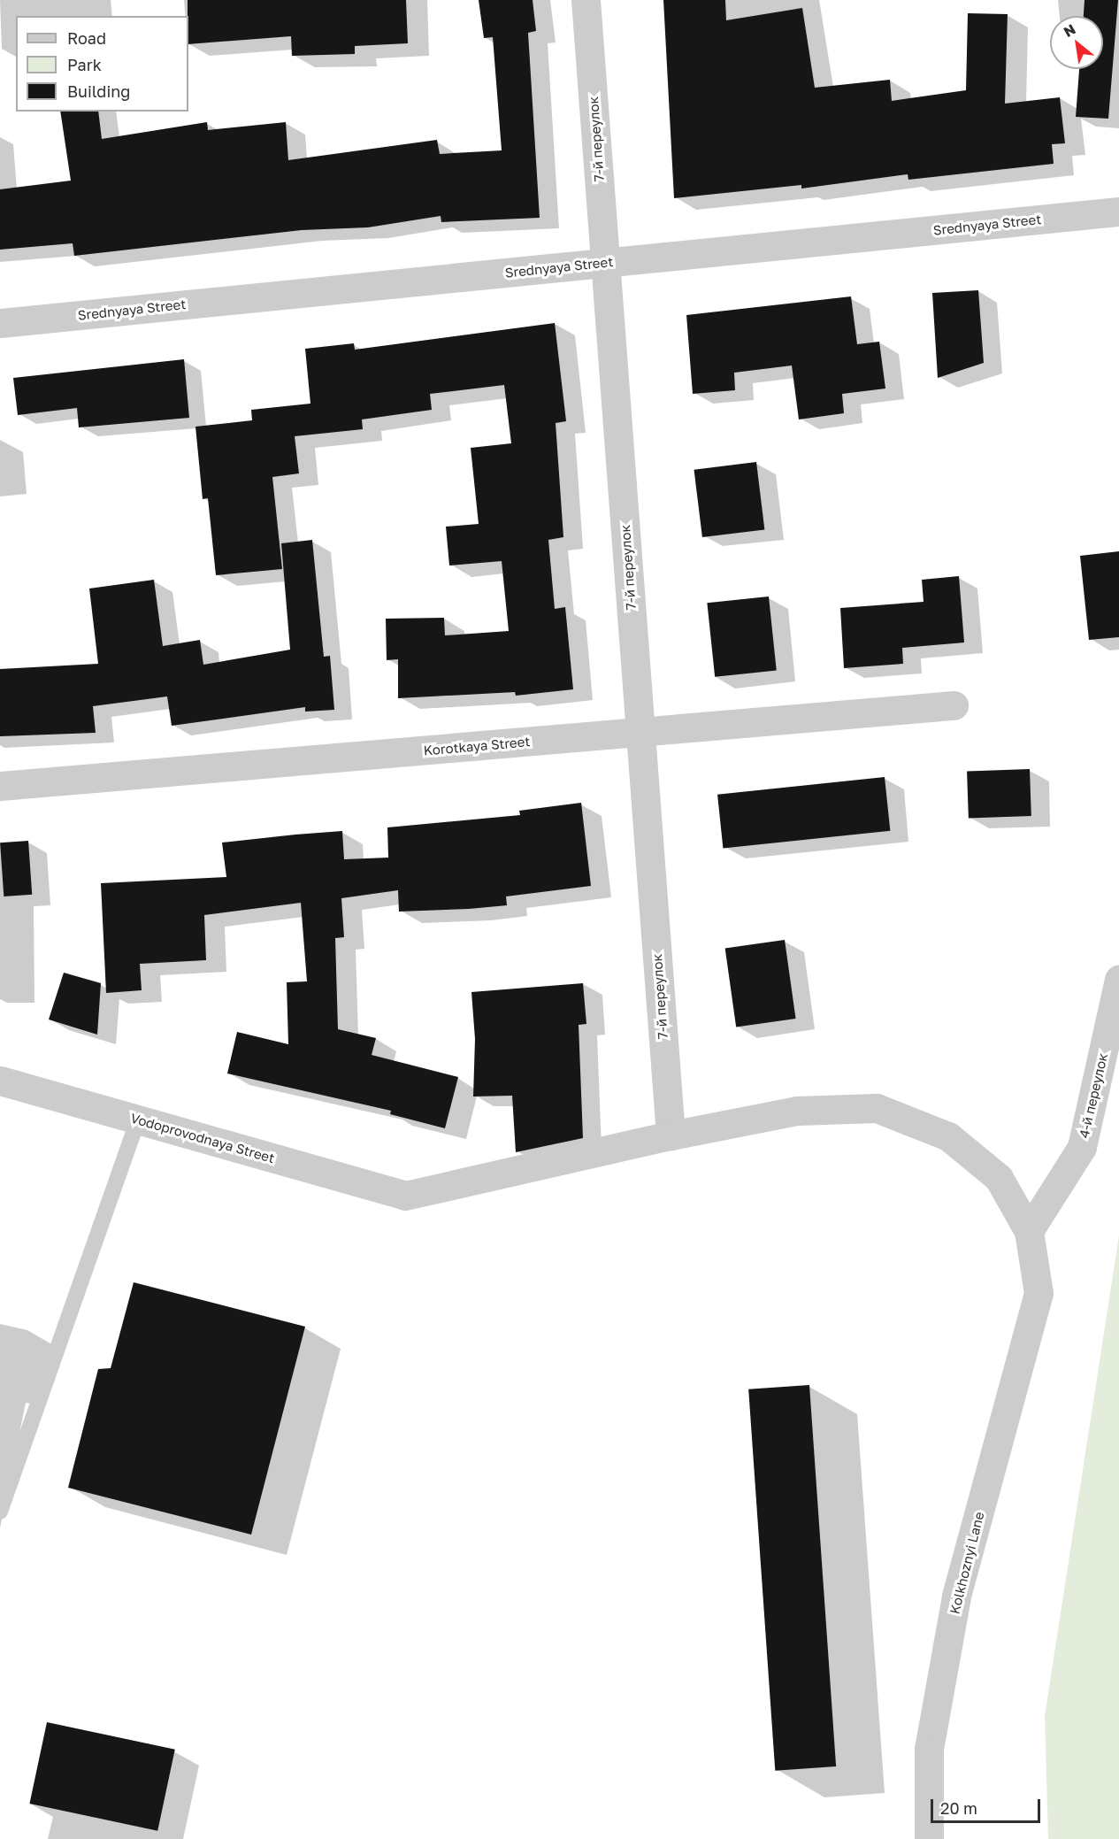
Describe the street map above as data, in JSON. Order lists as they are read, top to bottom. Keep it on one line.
{"streets":{"street":["7-й переулок","Srednyaya Street","Korotkaya Street","4-й переулок","Vodoprovodnaya Street","Kolkhoznyi Lane"]},"crossings":[["7-й переулок","Srednyaya Street"],["7-й переулок","Korotkaya Street"],["7-й переулок","Vodoprovodnaya Street"],["4-й переулок","Kolkhoznyi Lane"]],"legend":["Road","Park","Building"],"scale_bar":"20 m","north":"top left"}
